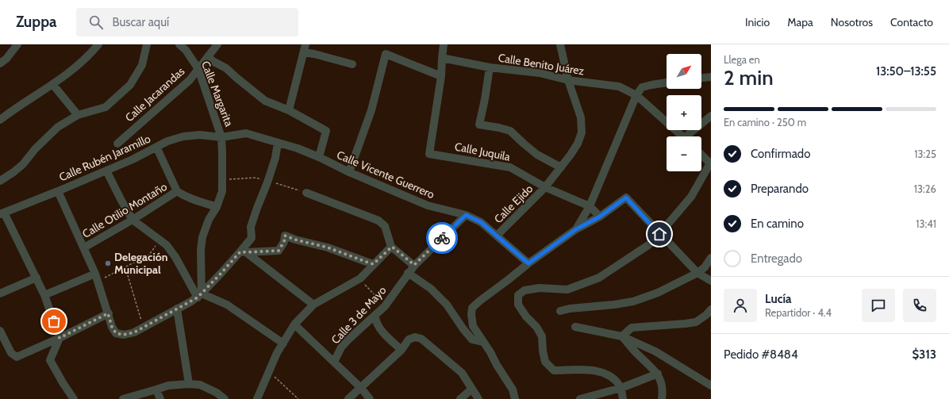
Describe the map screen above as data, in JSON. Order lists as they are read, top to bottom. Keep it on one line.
{"streets":{"street":["Calle Benito Juárez","Calle Margarita","Calle Jacarandas","Calle Juquila","Calle Rubén Jaramillo","Calle Vicente Guerrero","Calle Ejido","Calle Otilio Montaño","Calle 3 de Mayo"]},"crossings":[["Calle Benito Juárez","Calle Ejido"],["Calle Margarita","Calle Jacarandas"],["Calle Margarita","Calle Rubén Jaramillo"],["Calle Margarita","Calle Vicente Guerrero"],["Calle Juquila","Calle Ejido"],["Calle Rubén Jaramillo","Calle Vicente Guerrero"],["Calle Vicente Guerrero","Calle Ejido"],["Calle Vicente Guerrero","Calle 3 de Mayo"]],"places":["Delegación Municipal"],"north":"top right","page":{"header":"Zuppa","search":"Buscar aquí","nav":["Inicio","Mapa","Nosotros","Contacto"],"heading":["2 min","Llega en","13:50–13:55"],"panel":["Lucía","Repartidor · 4.4","Pedido #8484","$313"],"map_buttons":["+","−"],"bar":"En camino · 250 m","list":[["Confirmado","13:25"],["Preparando","13:26"],["En camino","13:41"],"Entregado"]}}
